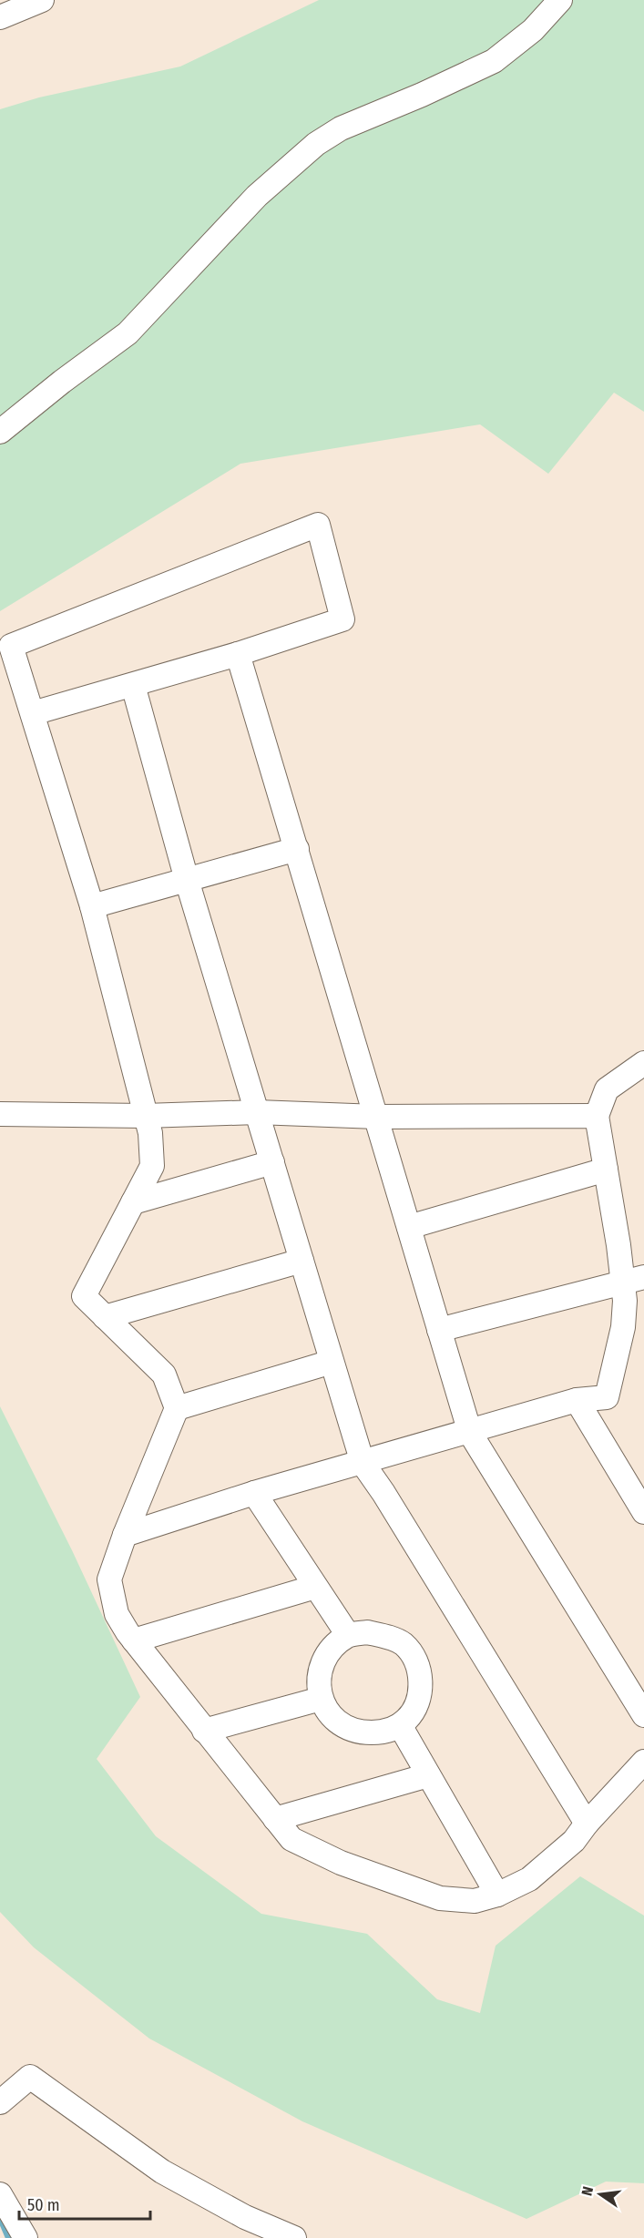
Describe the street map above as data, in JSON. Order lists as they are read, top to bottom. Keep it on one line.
{"scale_bar":"50 m","north":"left"}
